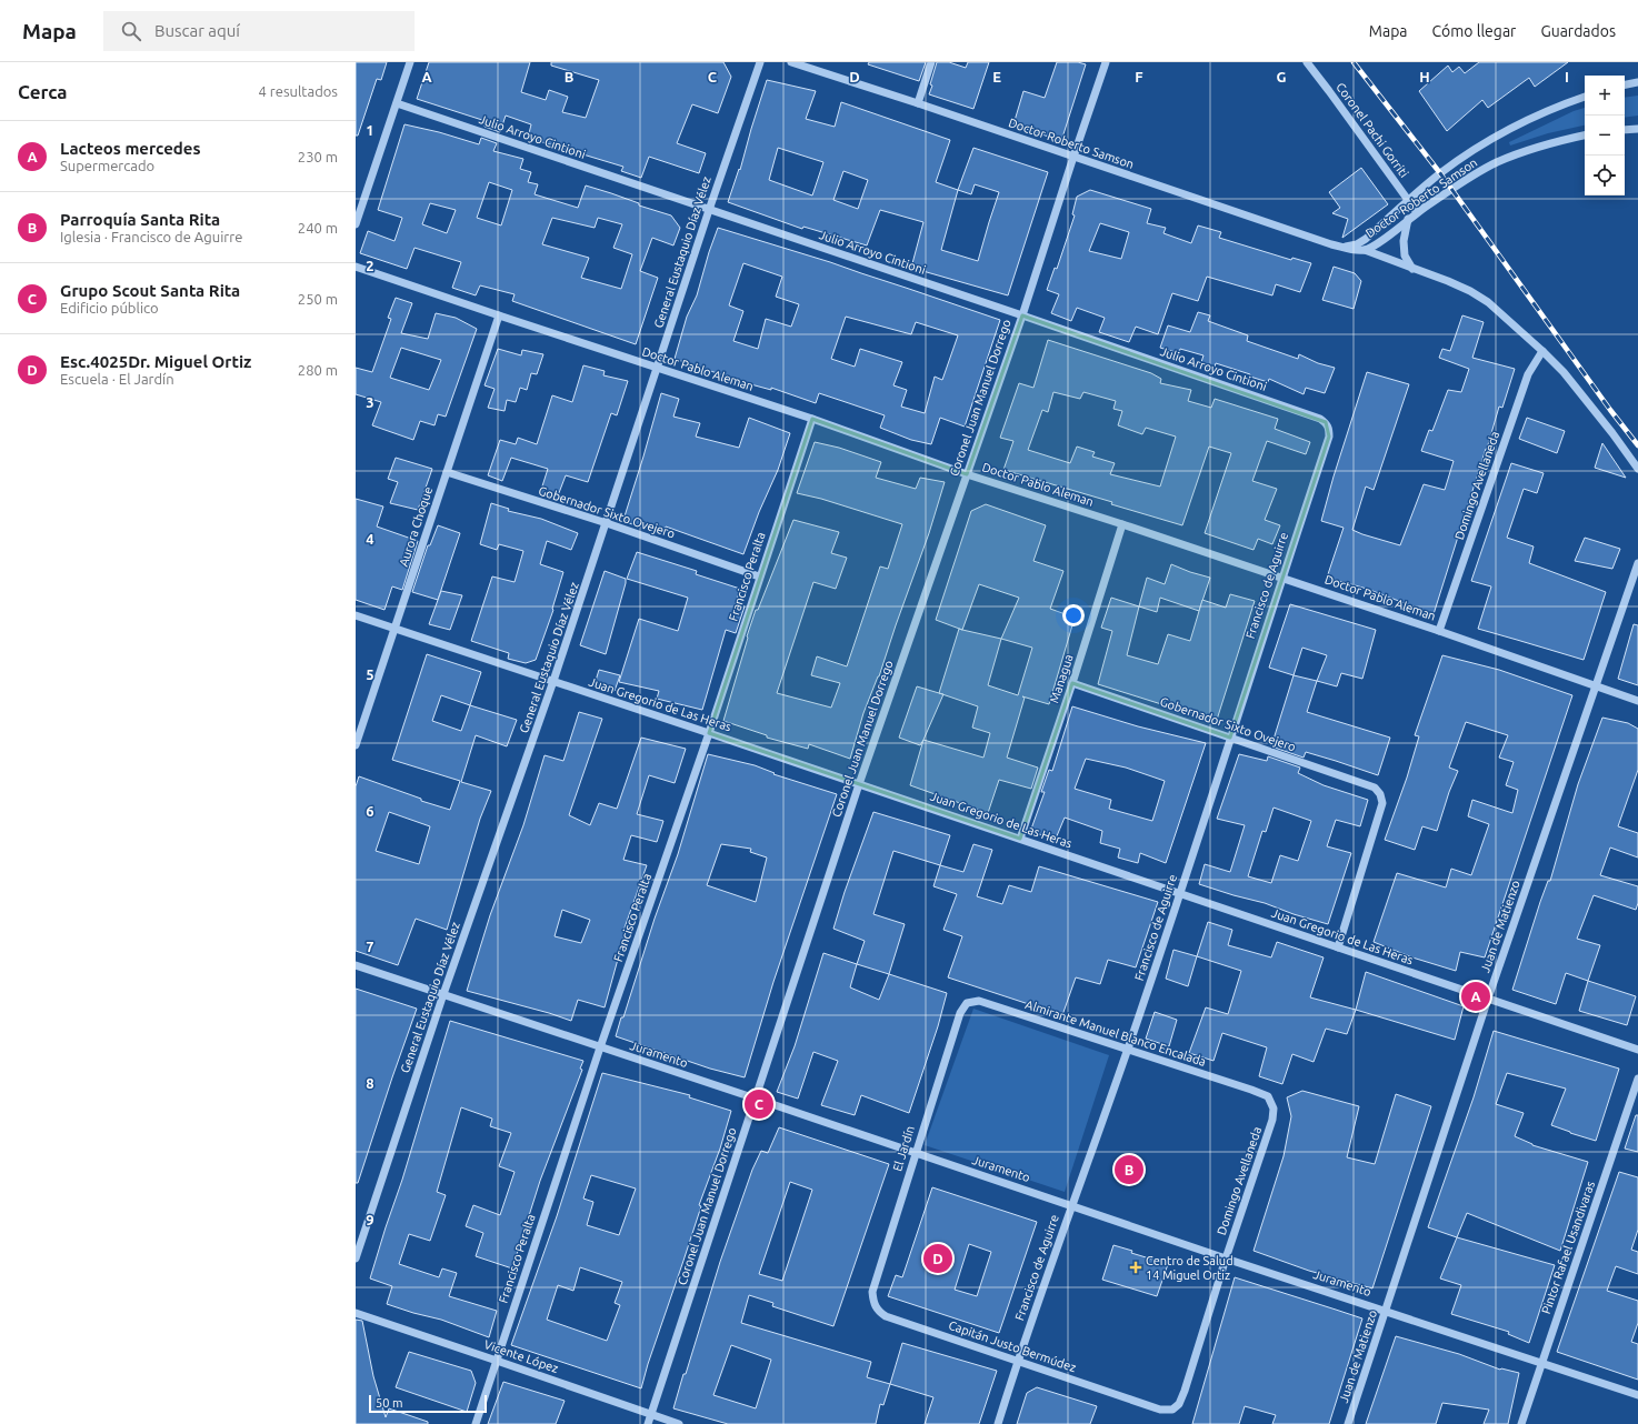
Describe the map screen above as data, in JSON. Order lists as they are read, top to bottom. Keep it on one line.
{"streets":{"street":["Coronel Pachi Gorriti","Julio Arroyo Cintioni","Doctor Roberto Samson","General Eustaquio Díaz Vélez","Doctor Pablo Aleman","Coronel Juan Manuel Dorrego","Domingo Avellaneda","Gobernador Sixto Ovejero","Aurora Choque","Francisco Peralta","Francisco de Aguirre","Managua","Juan Gregorio de Las Heras","Juan de Matienzo","Almirante Manuel Blanco Encalada","Juramento","El Jardín","Pintor Rafael Usandivaras","Capitán Justo Bermúdez","Vicente López"]},"crossings":[["Coronel Pachi Gorriti","Doctor Roberto Samson"],["Julio Arroyo Cintioni","General Eustaquio Díaz Vélez"],["Julio Arroyo Cintioni","Coronel Juan Manuel Dorrego"],["Julio Arroyo Cintioni","Francisco de Aguirre"],["Doctor Roberto Samson","Coronel Juan Manuel Dorrego"],["General Eustaquio Díaz Vélez","Doctor Pablo Aleman"],["General Eustaquio Díaz Vélez","Gobernador Sixto Ovejero"],["General Eustaquio Díaz Vélez","Juan Gregorio de Las Heras"],["General Eustaquio Díaz Vélez","Juramento"],["Doctor Pablo Aleman","Coronel Juan Manuel Dorrego"],["Doctor Pablo Aleman","Domingo Avellaneda"],["Doctor Pablo Aleman","Aurora Choque"],["Doctor Pablo Aleman","Francisco Peralta"],["Doctor Pablo Aleman","Francisco de Aguirre"],["Doctor Pablo Aleman","Managua"],["Doctor Pablo Aleman","Juan de Matienzo"],["Coronel Juan Manuel Dorrego","Juan Gregorio de Las Heras"],["Coronel Juan Manuel Dorrego","Juramento"],["Coronel Juan Manuel Dorrego","Vicente López"],["Domingo Avellaneda","Almirante Manuel Blanco Encalada"],["Domingo Avellaneda","Juramento"],["Domingo Avellaneda","Capitán Justo Bermúdez"],["Gobernador Sixto Ovejero","Aurora Choque"],["Gobernador Sixto Ovejero","Francisco Peralta"],["Gobernador Sixto Ovejero","Francisco de Aguirre"],["Gobernador Sixto Ovejero","Managua"],["Gobernador Sixto Ovejero","Juan Gregorio de Las Heras"],["Aurora Choque","Juan Gregorio de Las Heras"],["Francisco Peralta","Juan Gregorio de Las Heras"],["Francisco Peralta","Juramento"],["Francisco Peralta","Vicente López"],["Francisco de Aguirre","Juan Gregorio de Las Heras"],["Francisco de Aguirre","Almirante Manuel Blanco Encalada"],["Francisco de Aguirre","Juramento"],["Francisco de Aguirre","Capitán Justo Bermúdez"],["Managua","Juan Gregorio de Las Heras"],["Juan Gregorio de Las Heras","Juan de Matienzo"],["Juan de Matienzo","Juramento"],["Almirante Manuel Blanco Encalada","El Jardín"],["Juramento","El Jardín"],["Juramento","Pintor Rafael Usandivaras"],["El Jardín","Capitán Justo Bermúdez"]],"places":{"health":["Centro de Salud 14 Miguel Ortiz"]},"scale_bar":"50 m","page":{"header":"Mapa","search":"Buscar aquí","nav":["Mapa","Cómo llegar","Guardados"],"heading":["Cerca","4 resultados"],"map_buttons":["+","−"],"list":[{"mark":"A","name":"Lacteos mercedes","note":"Supermercado","value":"230 m"},{"mark":"B","name":"Parroquía Santa Rita","note":"Iglesia · Francisco de Aguirre","value":"240 m"},{"mark":"C","name":"Grupo Scout Santa Rita","note":"Edificio público","value":"250 m"},{"mark":"D","name":"Esc.4025Dr. Miguel Ortiz","note":"Escuela · El Jardín","value":"280 m"}],"pins":["A","C","B","D"],"scale":"50 m"},"grid":{"columns":["A","B","C","D","E","F","G","H","I"],"rows":["1","2","3","4","5","6","7","8","9"]}}
